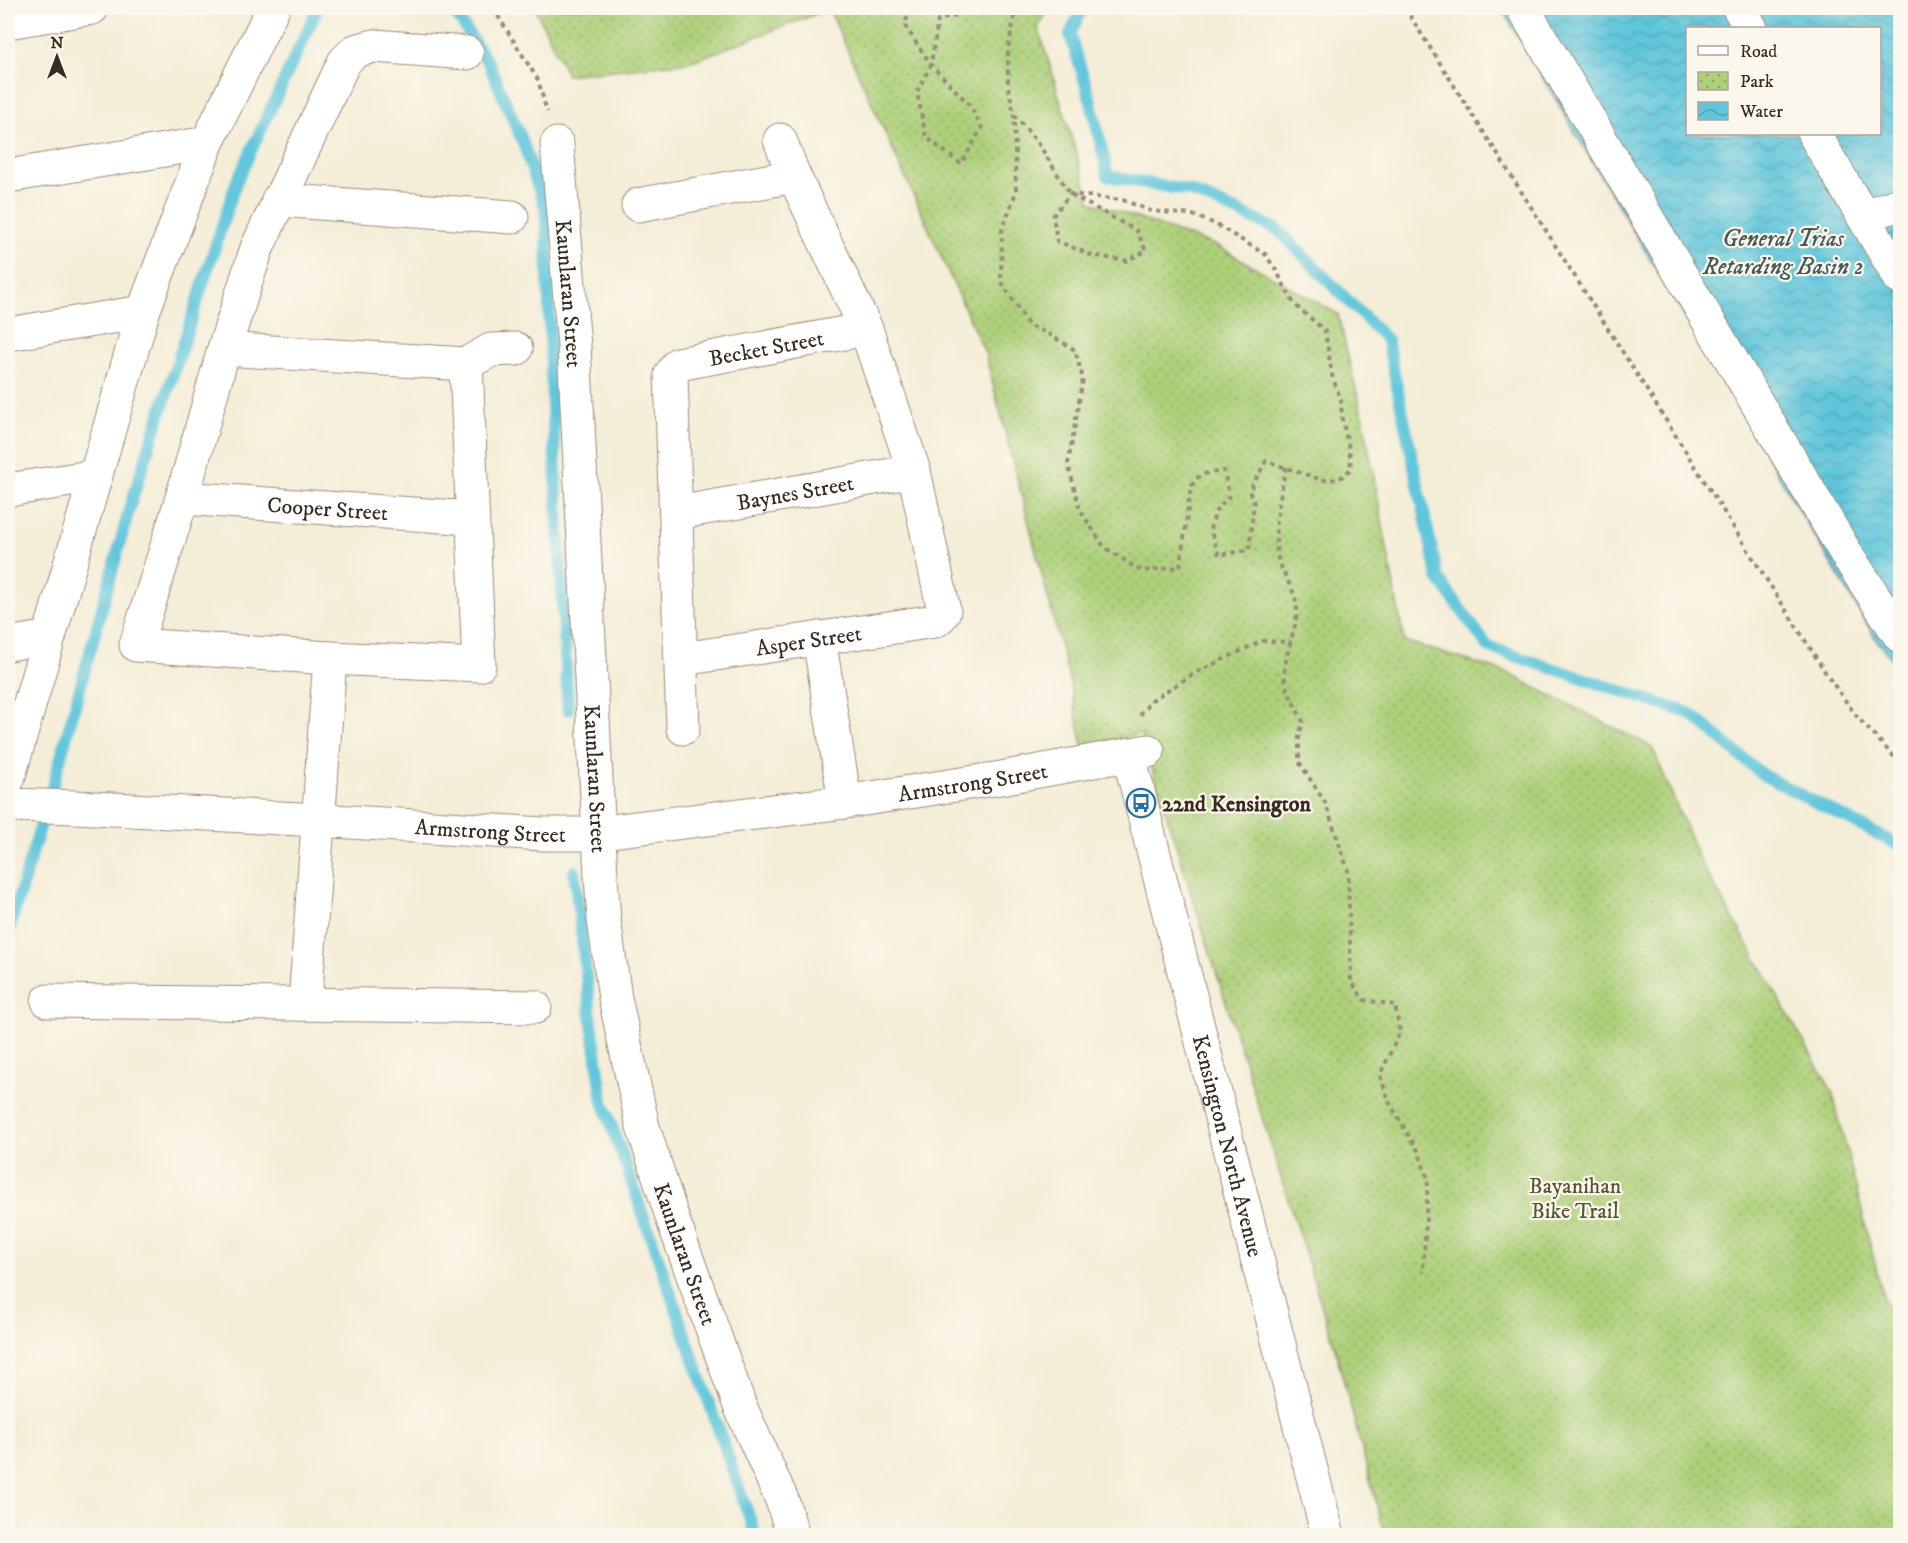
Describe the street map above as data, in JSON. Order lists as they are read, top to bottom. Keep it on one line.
{"streets":{"street":["Kaunlaran Street","Becket Street","Baynes Street","Cooper Street","Asper Street","Armstrong Street","Kensington North Avenue"]},"crossings":[["Kaunlaran Street","Armstrong Street"],["Becket Street","Baynes Street"],["Baynes Street","Asper Street"],["Armstrong Street","Kensington North Avenue"]],"water":["General Trias Retarding Basin 2"],"parks":["Bayanihan Bike Trail"],"places":{"bus stop":["22nd Kensington"]},"legend":["Road","Park","Water"],"north":"top"}
